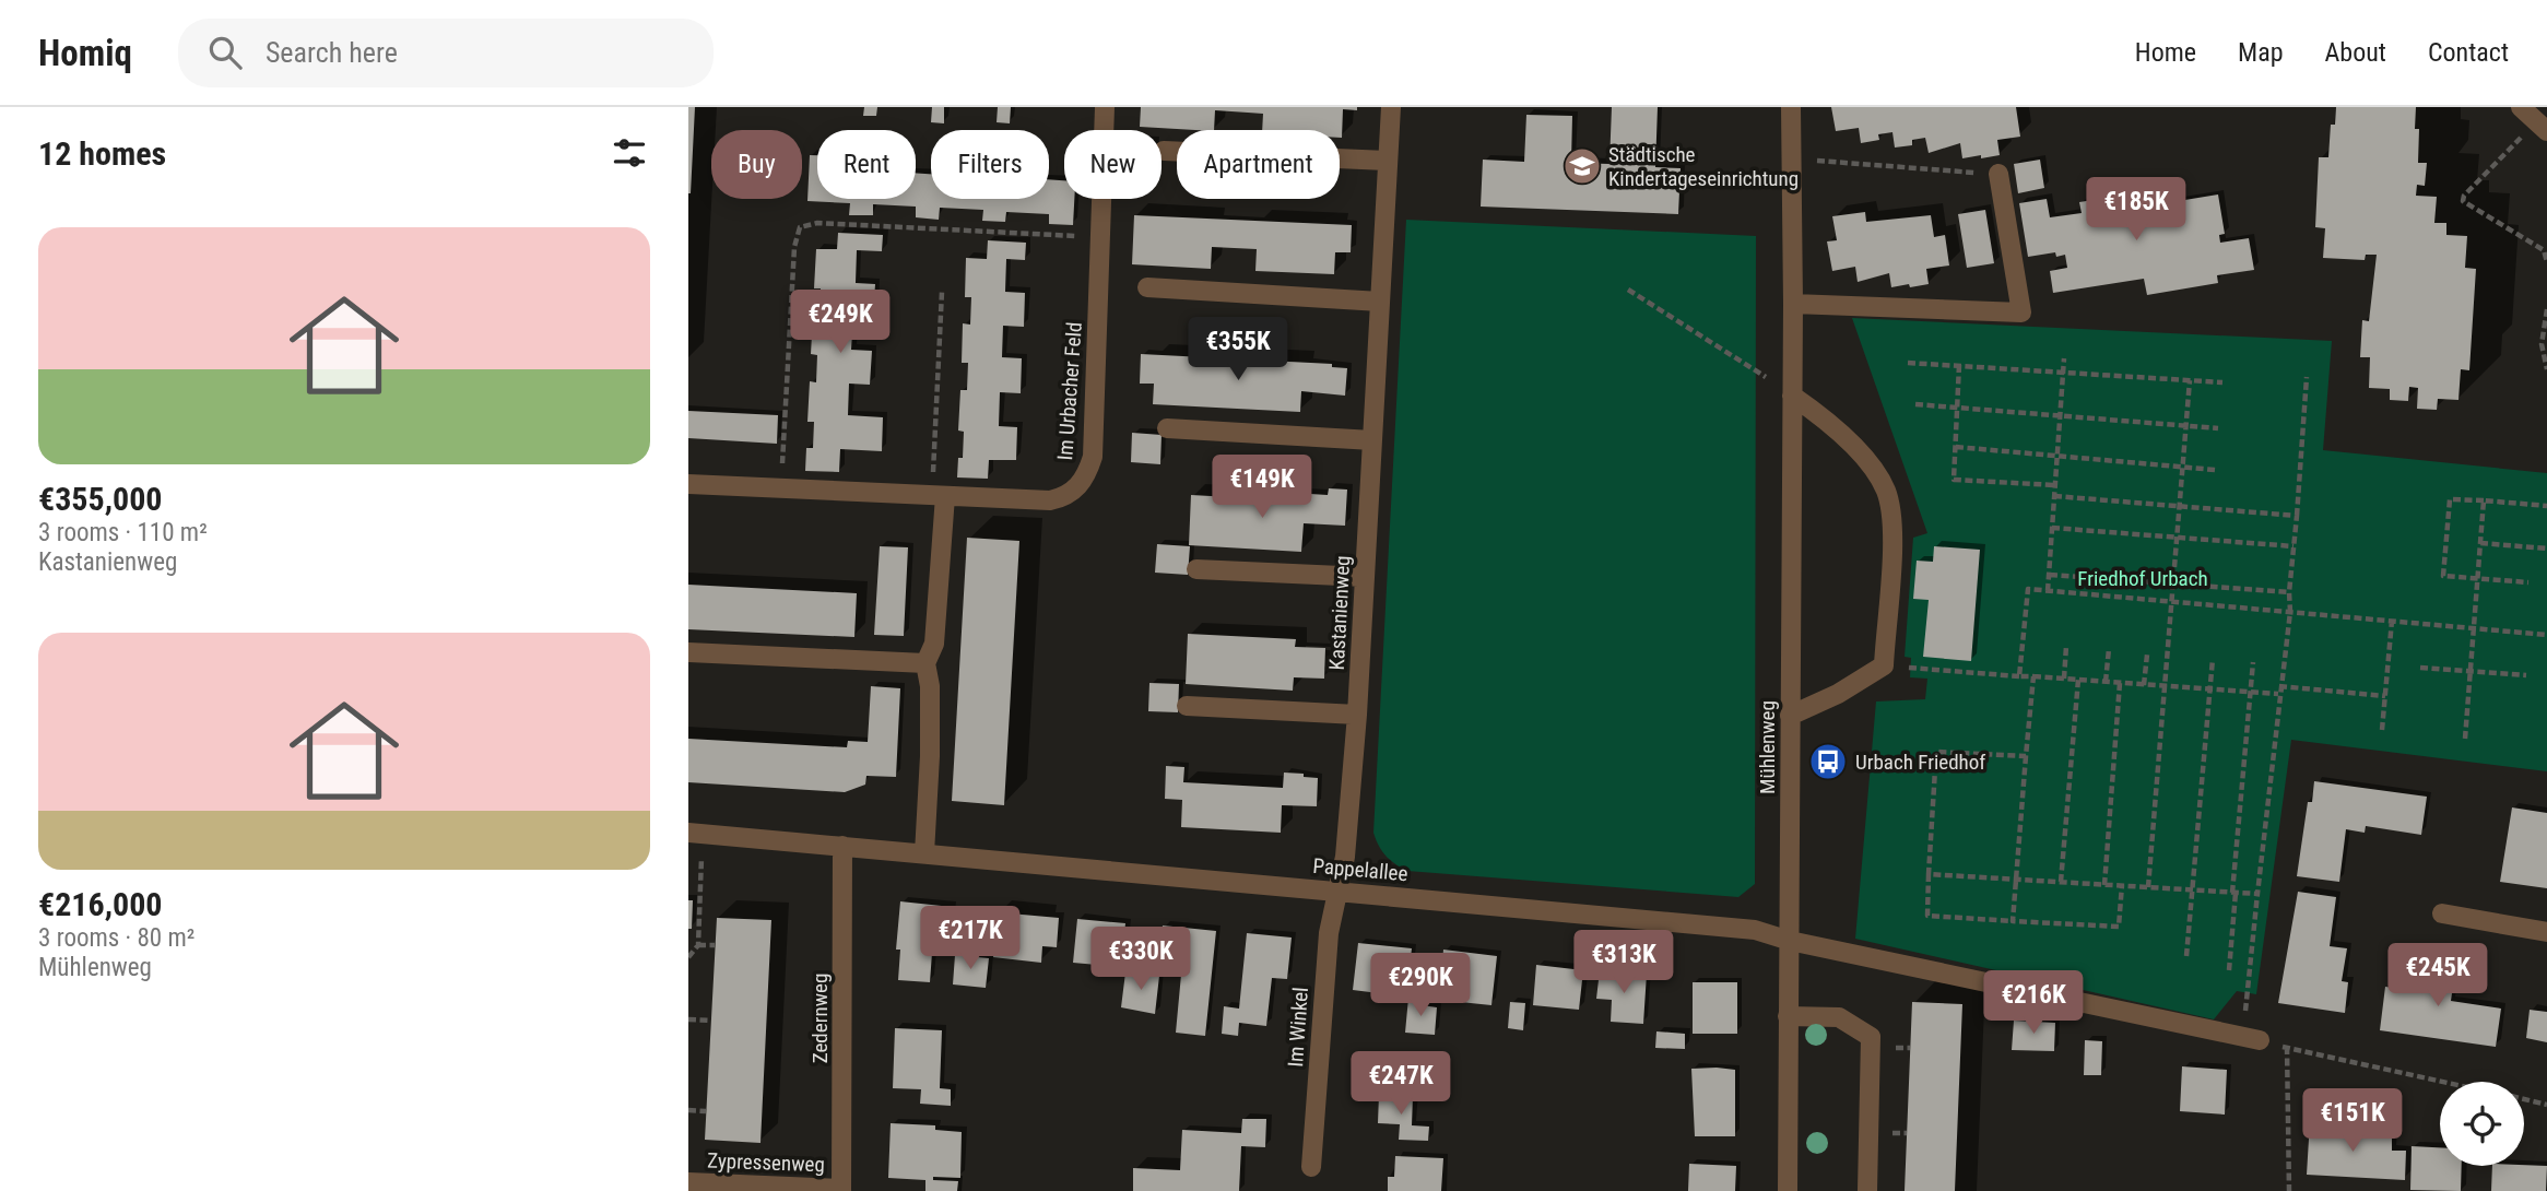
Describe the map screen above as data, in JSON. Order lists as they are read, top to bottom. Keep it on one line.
{"streets":{"street":["Im Urbacher Feld","Kastanienweg","Mühlenweg","Pappelallee","Zedernweg","Im Winkel","Zypressenweg"]},"crossings":[["Kastanienweg","Pappelallee"],["Kastanienweg","Im Winkel"],["Mühlenweg","Pappelallee"],["Pappelallee","Zedernweg"],["Pappelallee","Im Winkel"],["Zedernweg","Zypressenweg"]],"parks":["Friedhof Urbach"],"places":{"school or university":["Städtische Kindertageseinrichtung"],"bus stop":["Urbach Friedhof"]},"page":{"header":"Homiq","search":"Search here","nav":["Home","Map","About","Contact"],"heading":"12 homes","chip":["Buy","Rent","Filters","New","Apartment"],"price":["€185K","€249K","€355K","€149K","€217K","€330K","€313K","€245K","€290K","€216K","€247K","€151K"],"list":[{"name":"€355,000","note":"3 rooms · 110 m² · Kastanienweg"},{"name":"€216,000","note":"3 rooms · 80 m² · Mühlenweg"}]}}
